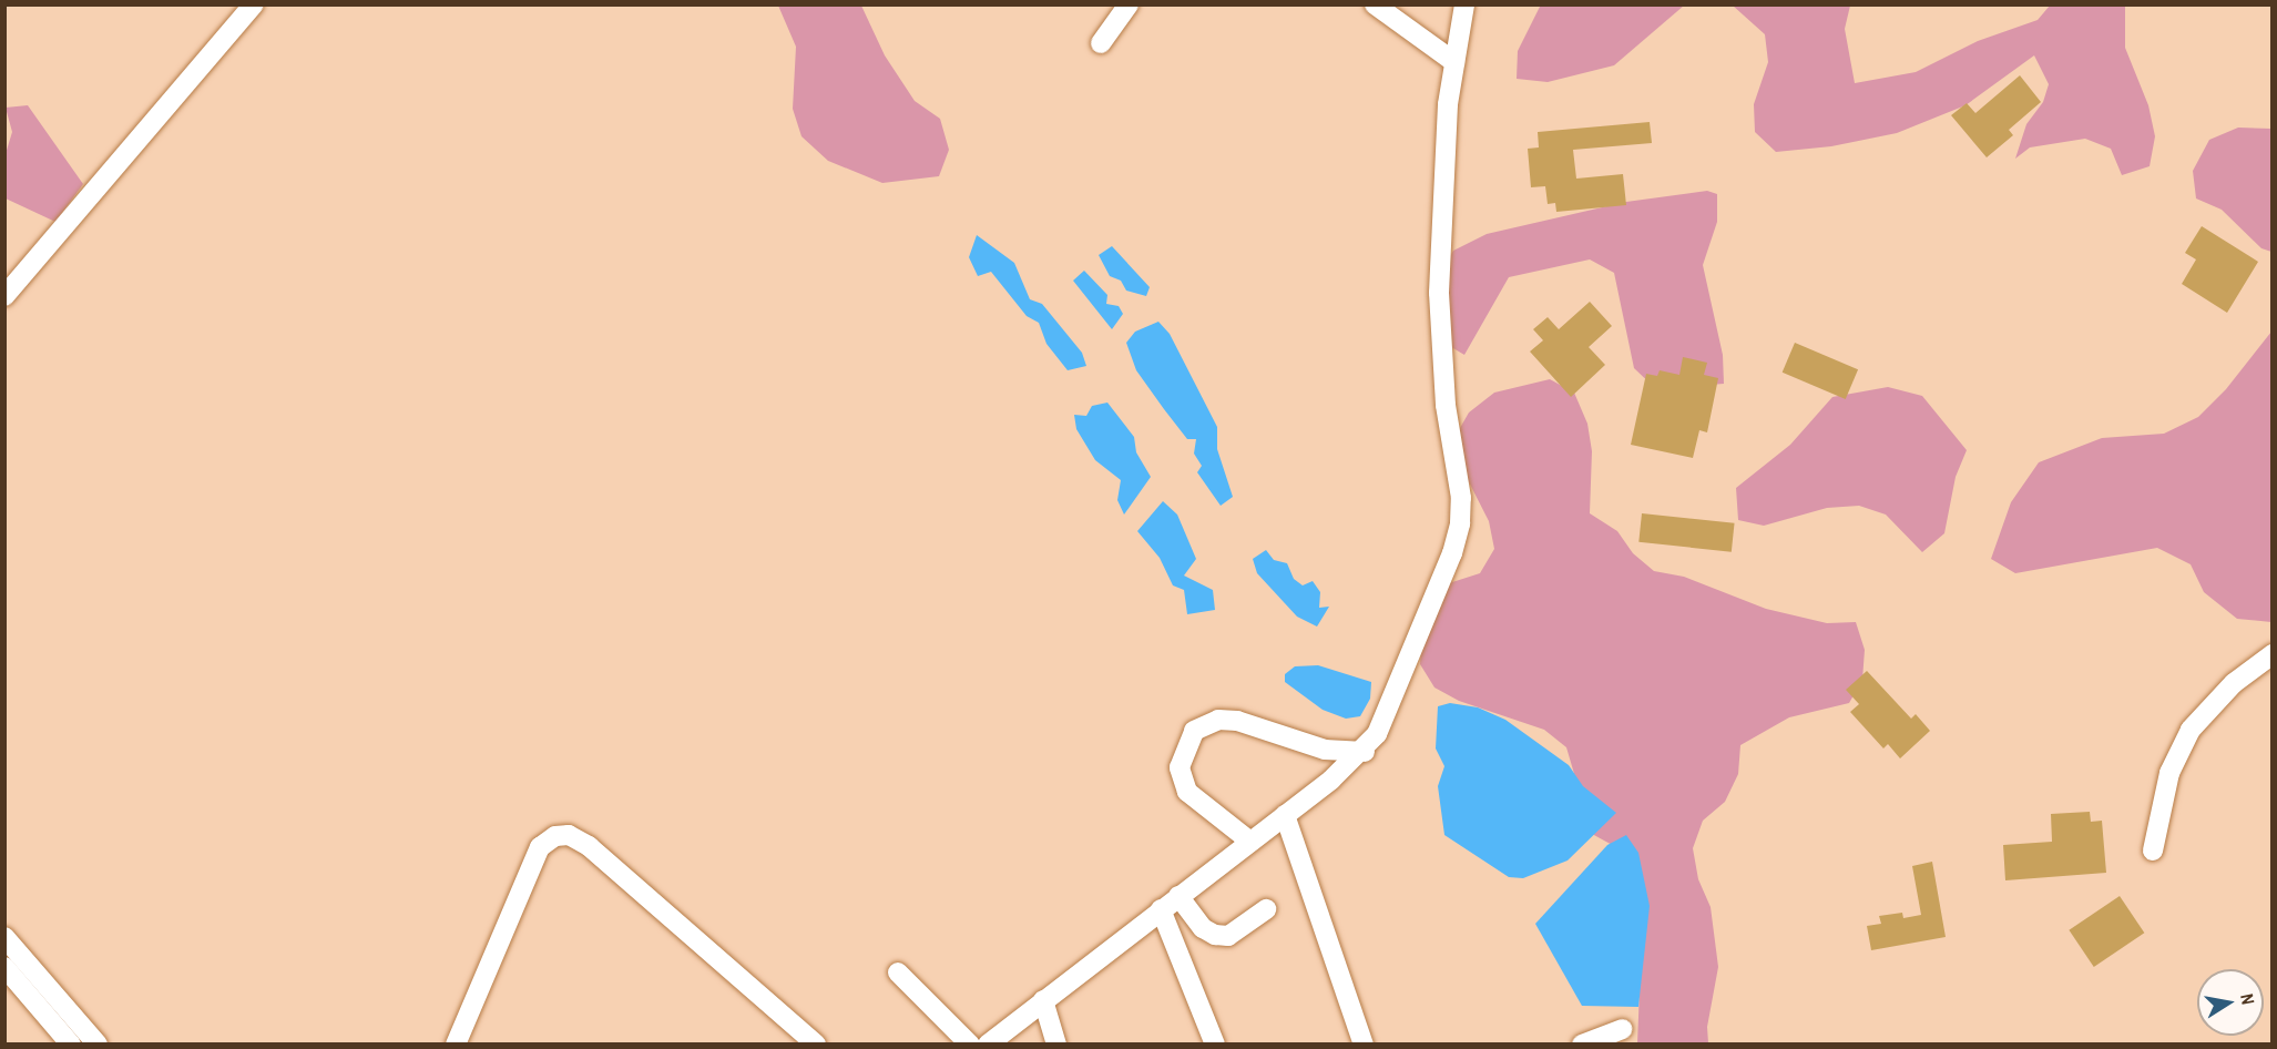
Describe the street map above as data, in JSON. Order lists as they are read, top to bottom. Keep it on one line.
{"north":"right"}
